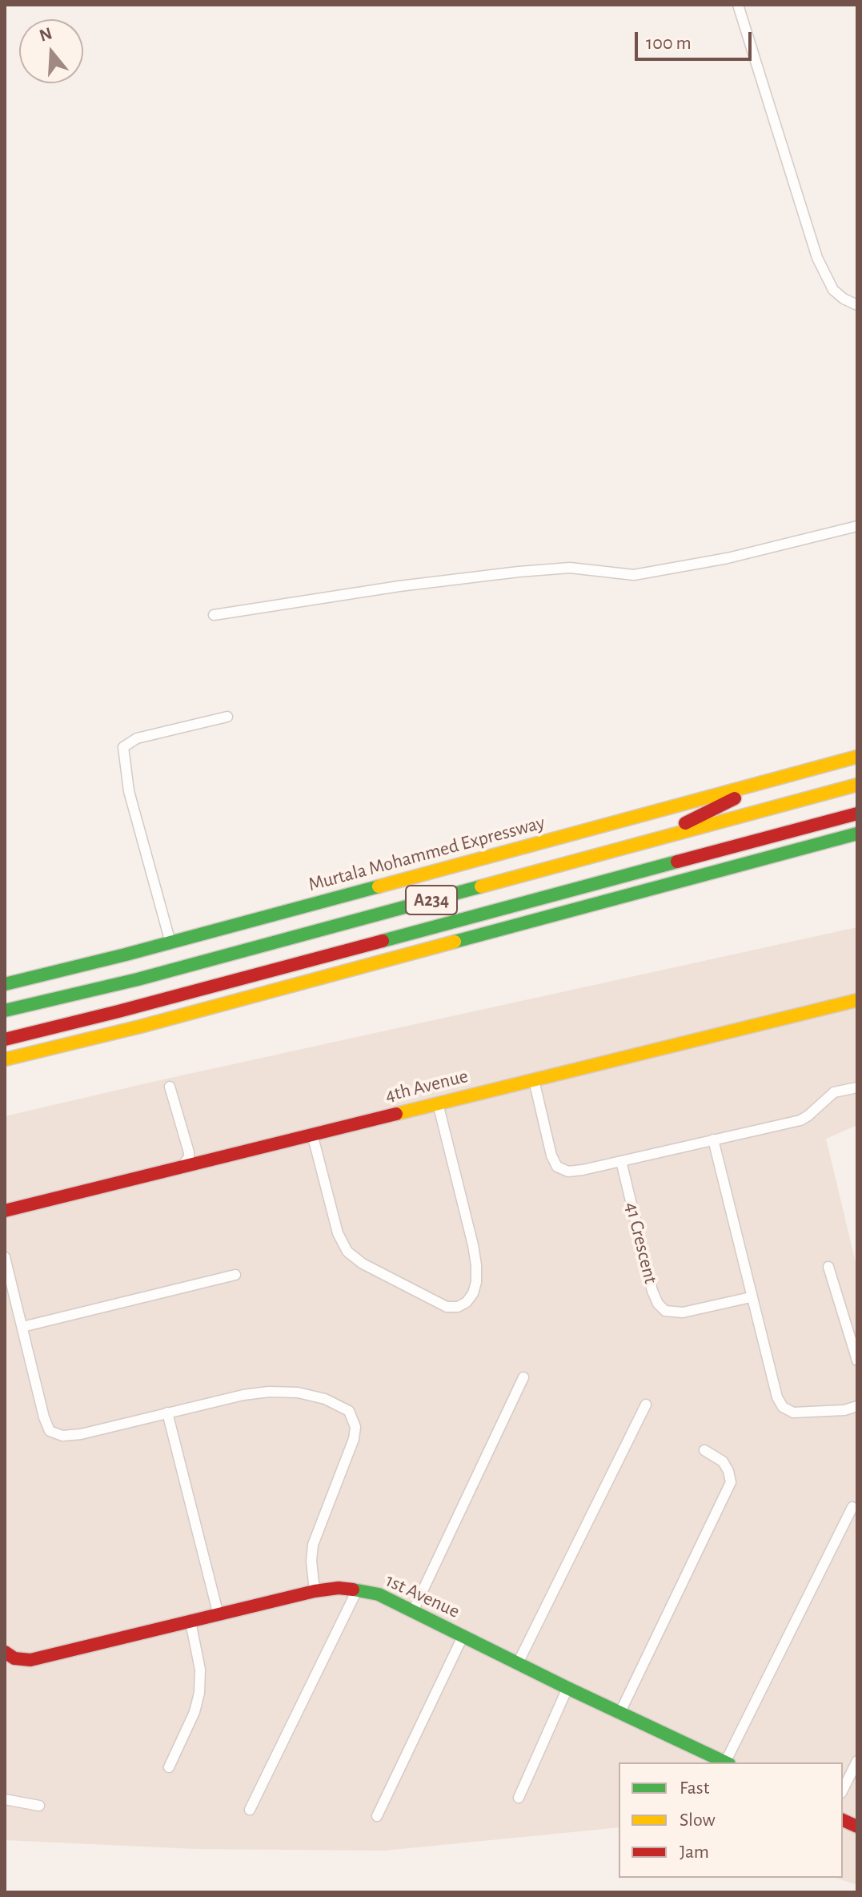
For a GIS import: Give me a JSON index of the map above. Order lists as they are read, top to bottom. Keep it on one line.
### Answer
{"streets":{"main road":["Murtala Mohammed Expressway","A234","4th Avenue","1st Avenue"],"street":["41 Crescent"]},"legend":["Fast","Slow","Jam"],"scale_bar":"100 m","north":"top"}
